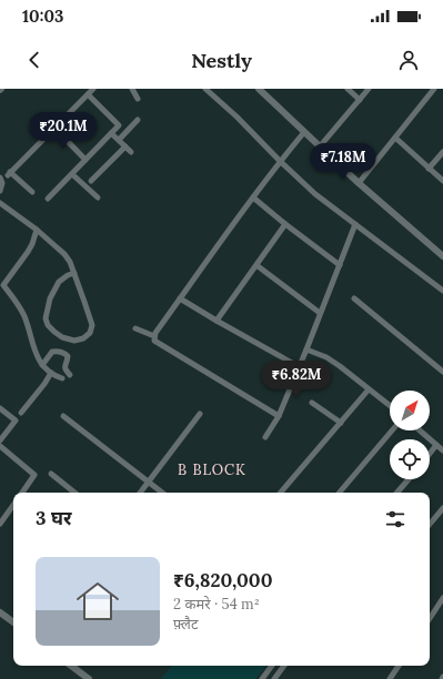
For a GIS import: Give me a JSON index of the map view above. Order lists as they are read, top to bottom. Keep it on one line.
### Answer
{"districts":["B BLOCK"],"north":"top right","page":{"status":"10:03","header":"Nestly","price":["₹20.1M","₹7.18M","₹6.82M"],"heading":"3 घर","list":[{"name":"₹6,820,000","note":"2 कमरे · 54 m² · फ़्लैट"}]}}
